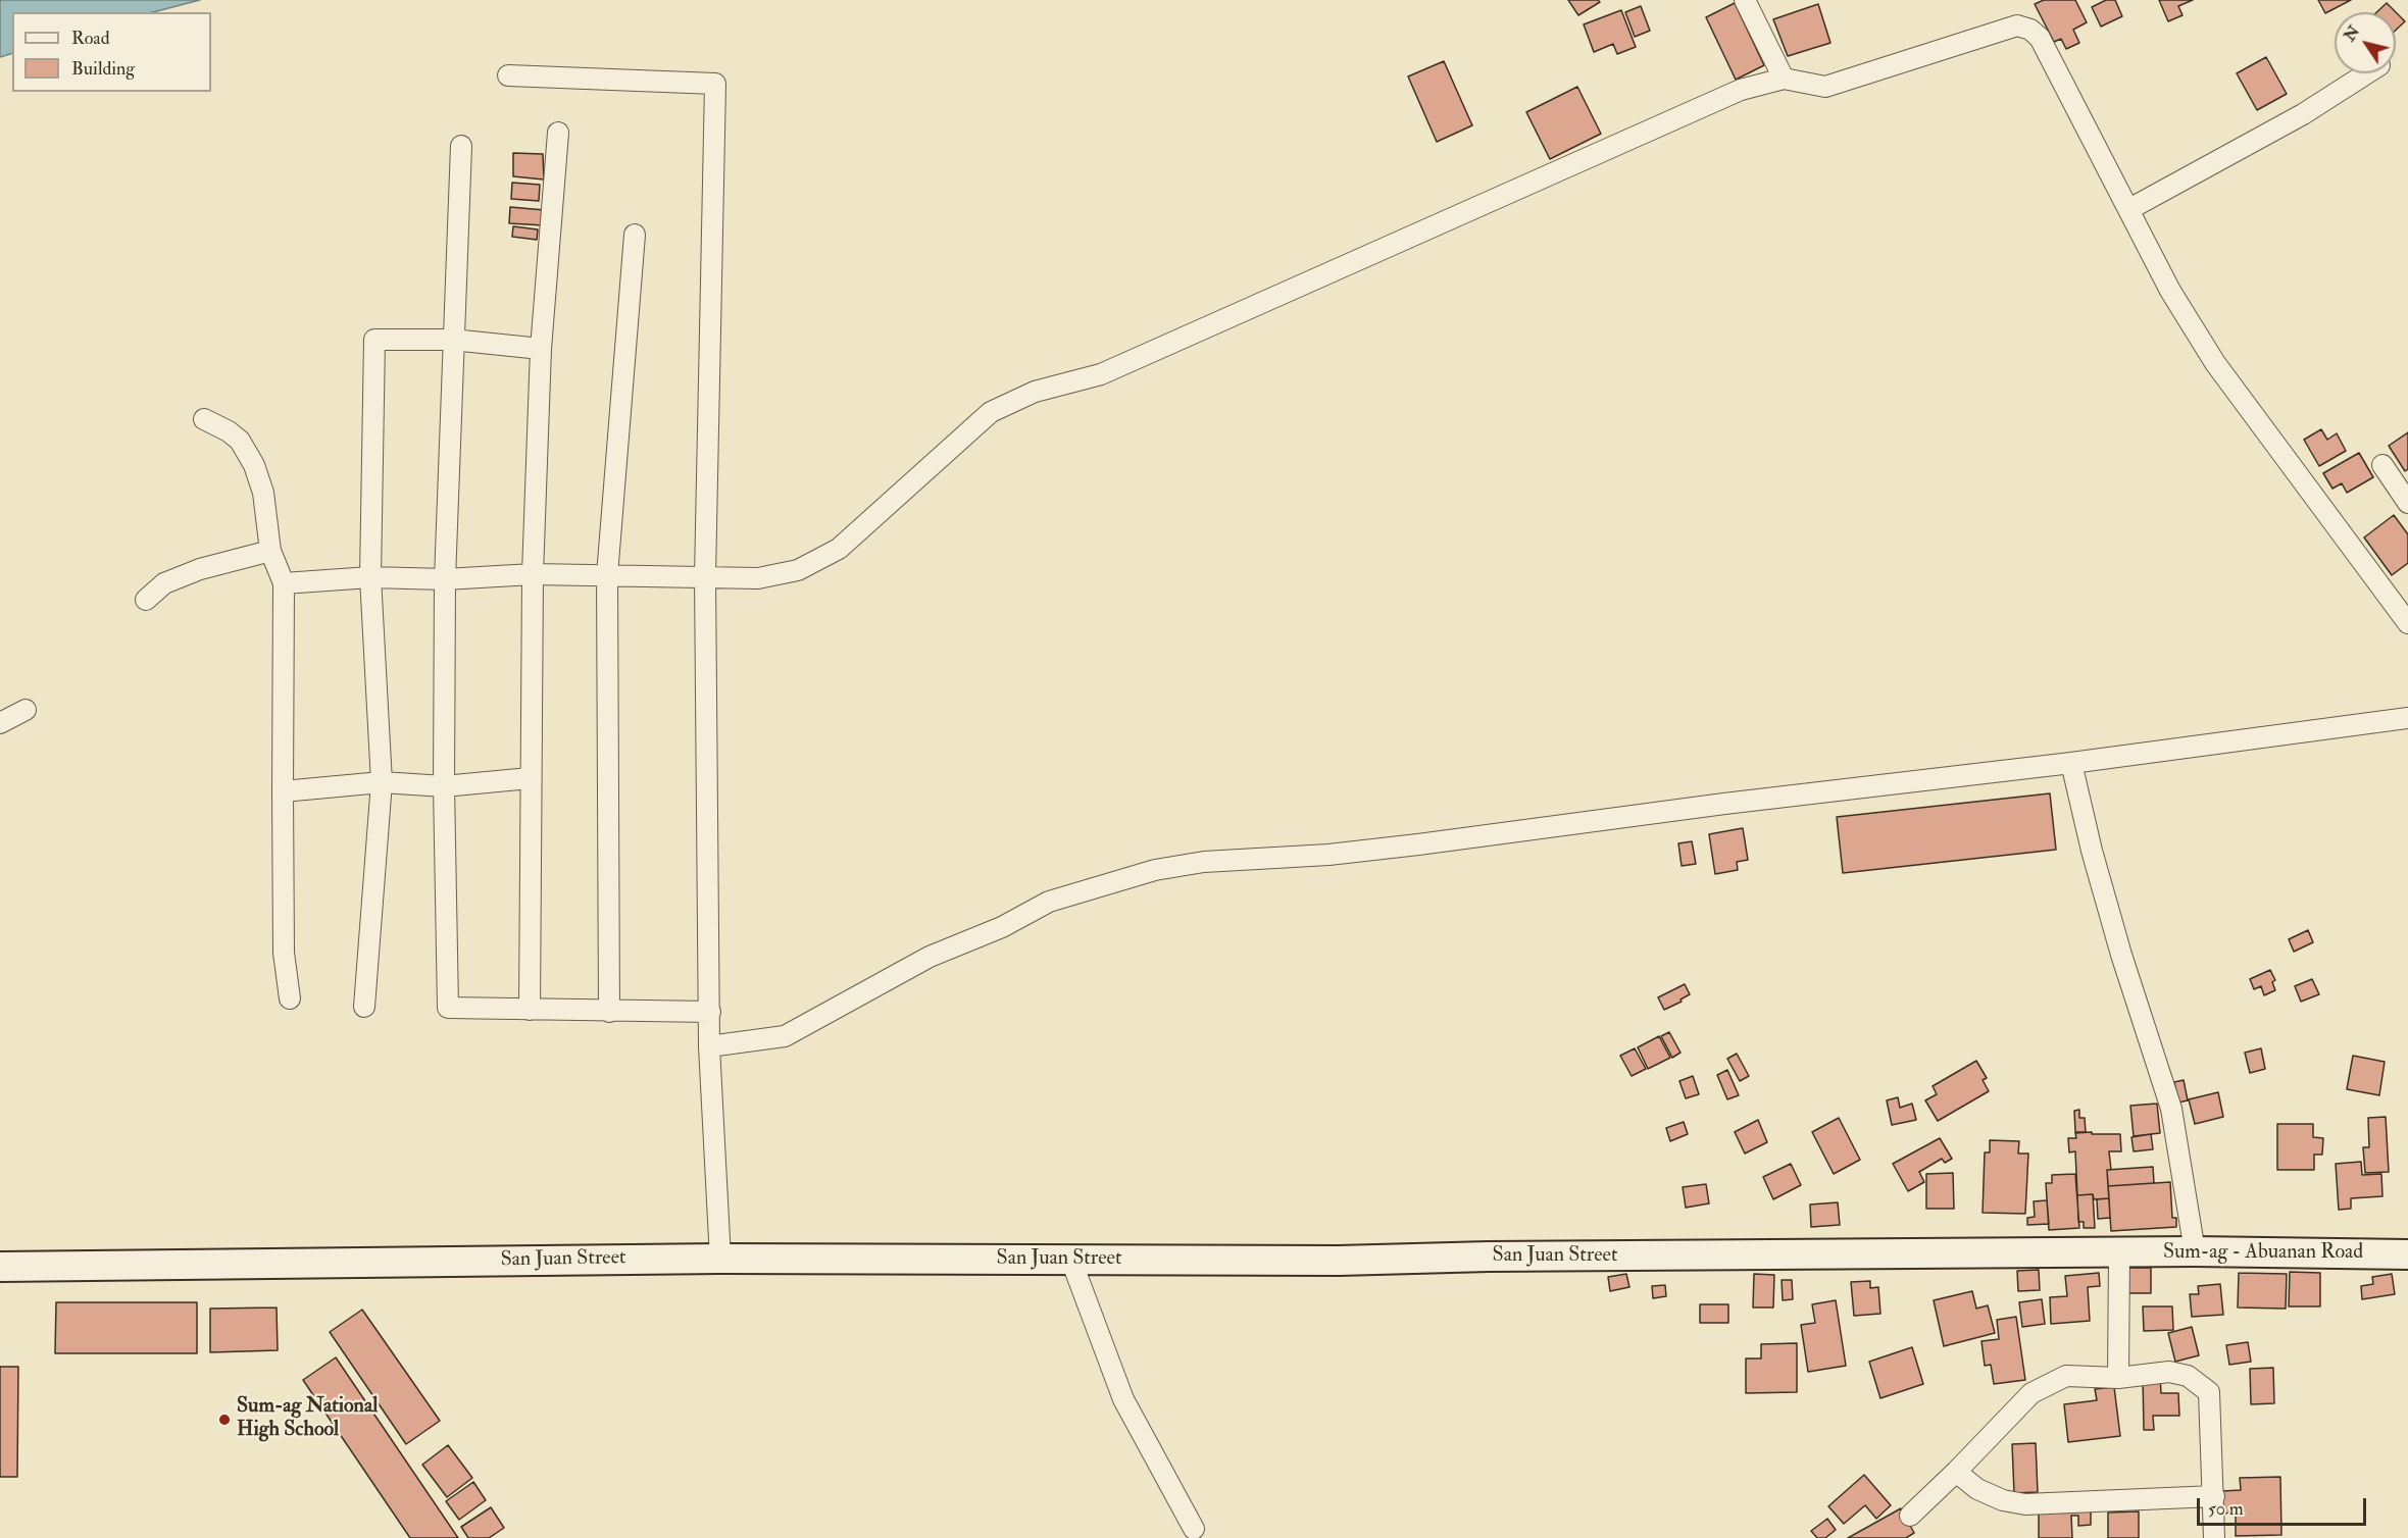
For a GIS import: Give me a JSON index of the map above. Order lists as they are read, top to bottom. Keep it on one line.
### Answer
{"streets":{"main road":["Sum-ag - Abuanan Road","San Juan Street"]},"crossings":[["Sum-ag - Abuanan Road","San Juan Street"]],"places":["Sum-ag National High School"],"legend":["Road","Building"],"scale_bar":"50 m","north":"top left"}
